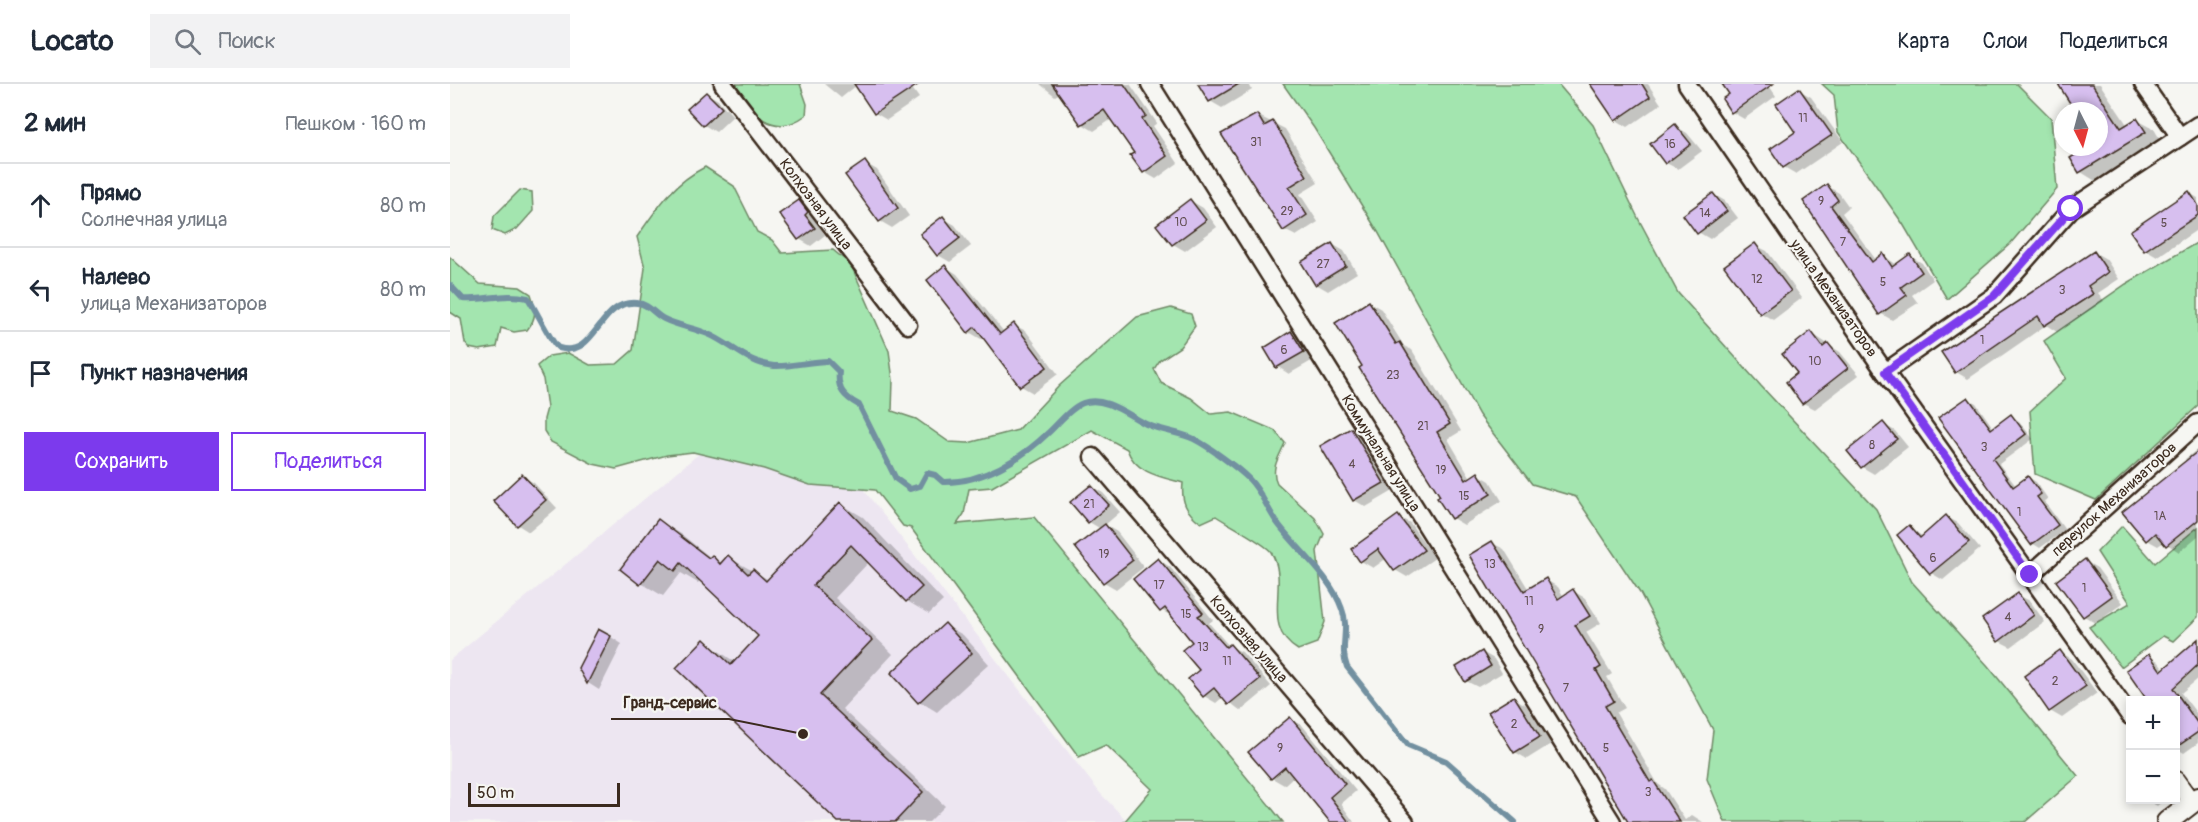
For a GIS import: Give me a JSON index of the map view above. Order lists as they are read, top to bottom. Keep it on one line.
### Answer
{"streets":{"street":["Колхозная улица","улица Механизаторов","Коммунальная улица","переулок Механизаторов"]},"crossings":[["улица Механизаторов","переулок Механизаторов"]],"places":["Гранд-сервис"],"house_numbers":["11","31","16","9","29","14","10","5","7","27","12","5","3","1","6","10","23","21","8","3","4","19","15","21","1","1А","19","6","13","17","1","11","15","4","9","13","11","2","7","2","9","5","3"],"scale_bar":"50 m","north":"bottom","page":{"header":"Locato","search":"Поиск","nav":["Карта","Слои","Поделиться"],"heading":["2 мин","Пешком · 160 m"],"list":[["Прямо","Солнечная улица","80 m"],["Налево","улица Механизаторов","80 m"],"Пункт назначения"],"buttons":["Сохранить","Поделиться"],"map_buttons":["+","−"],"scale":"50 m"}}
